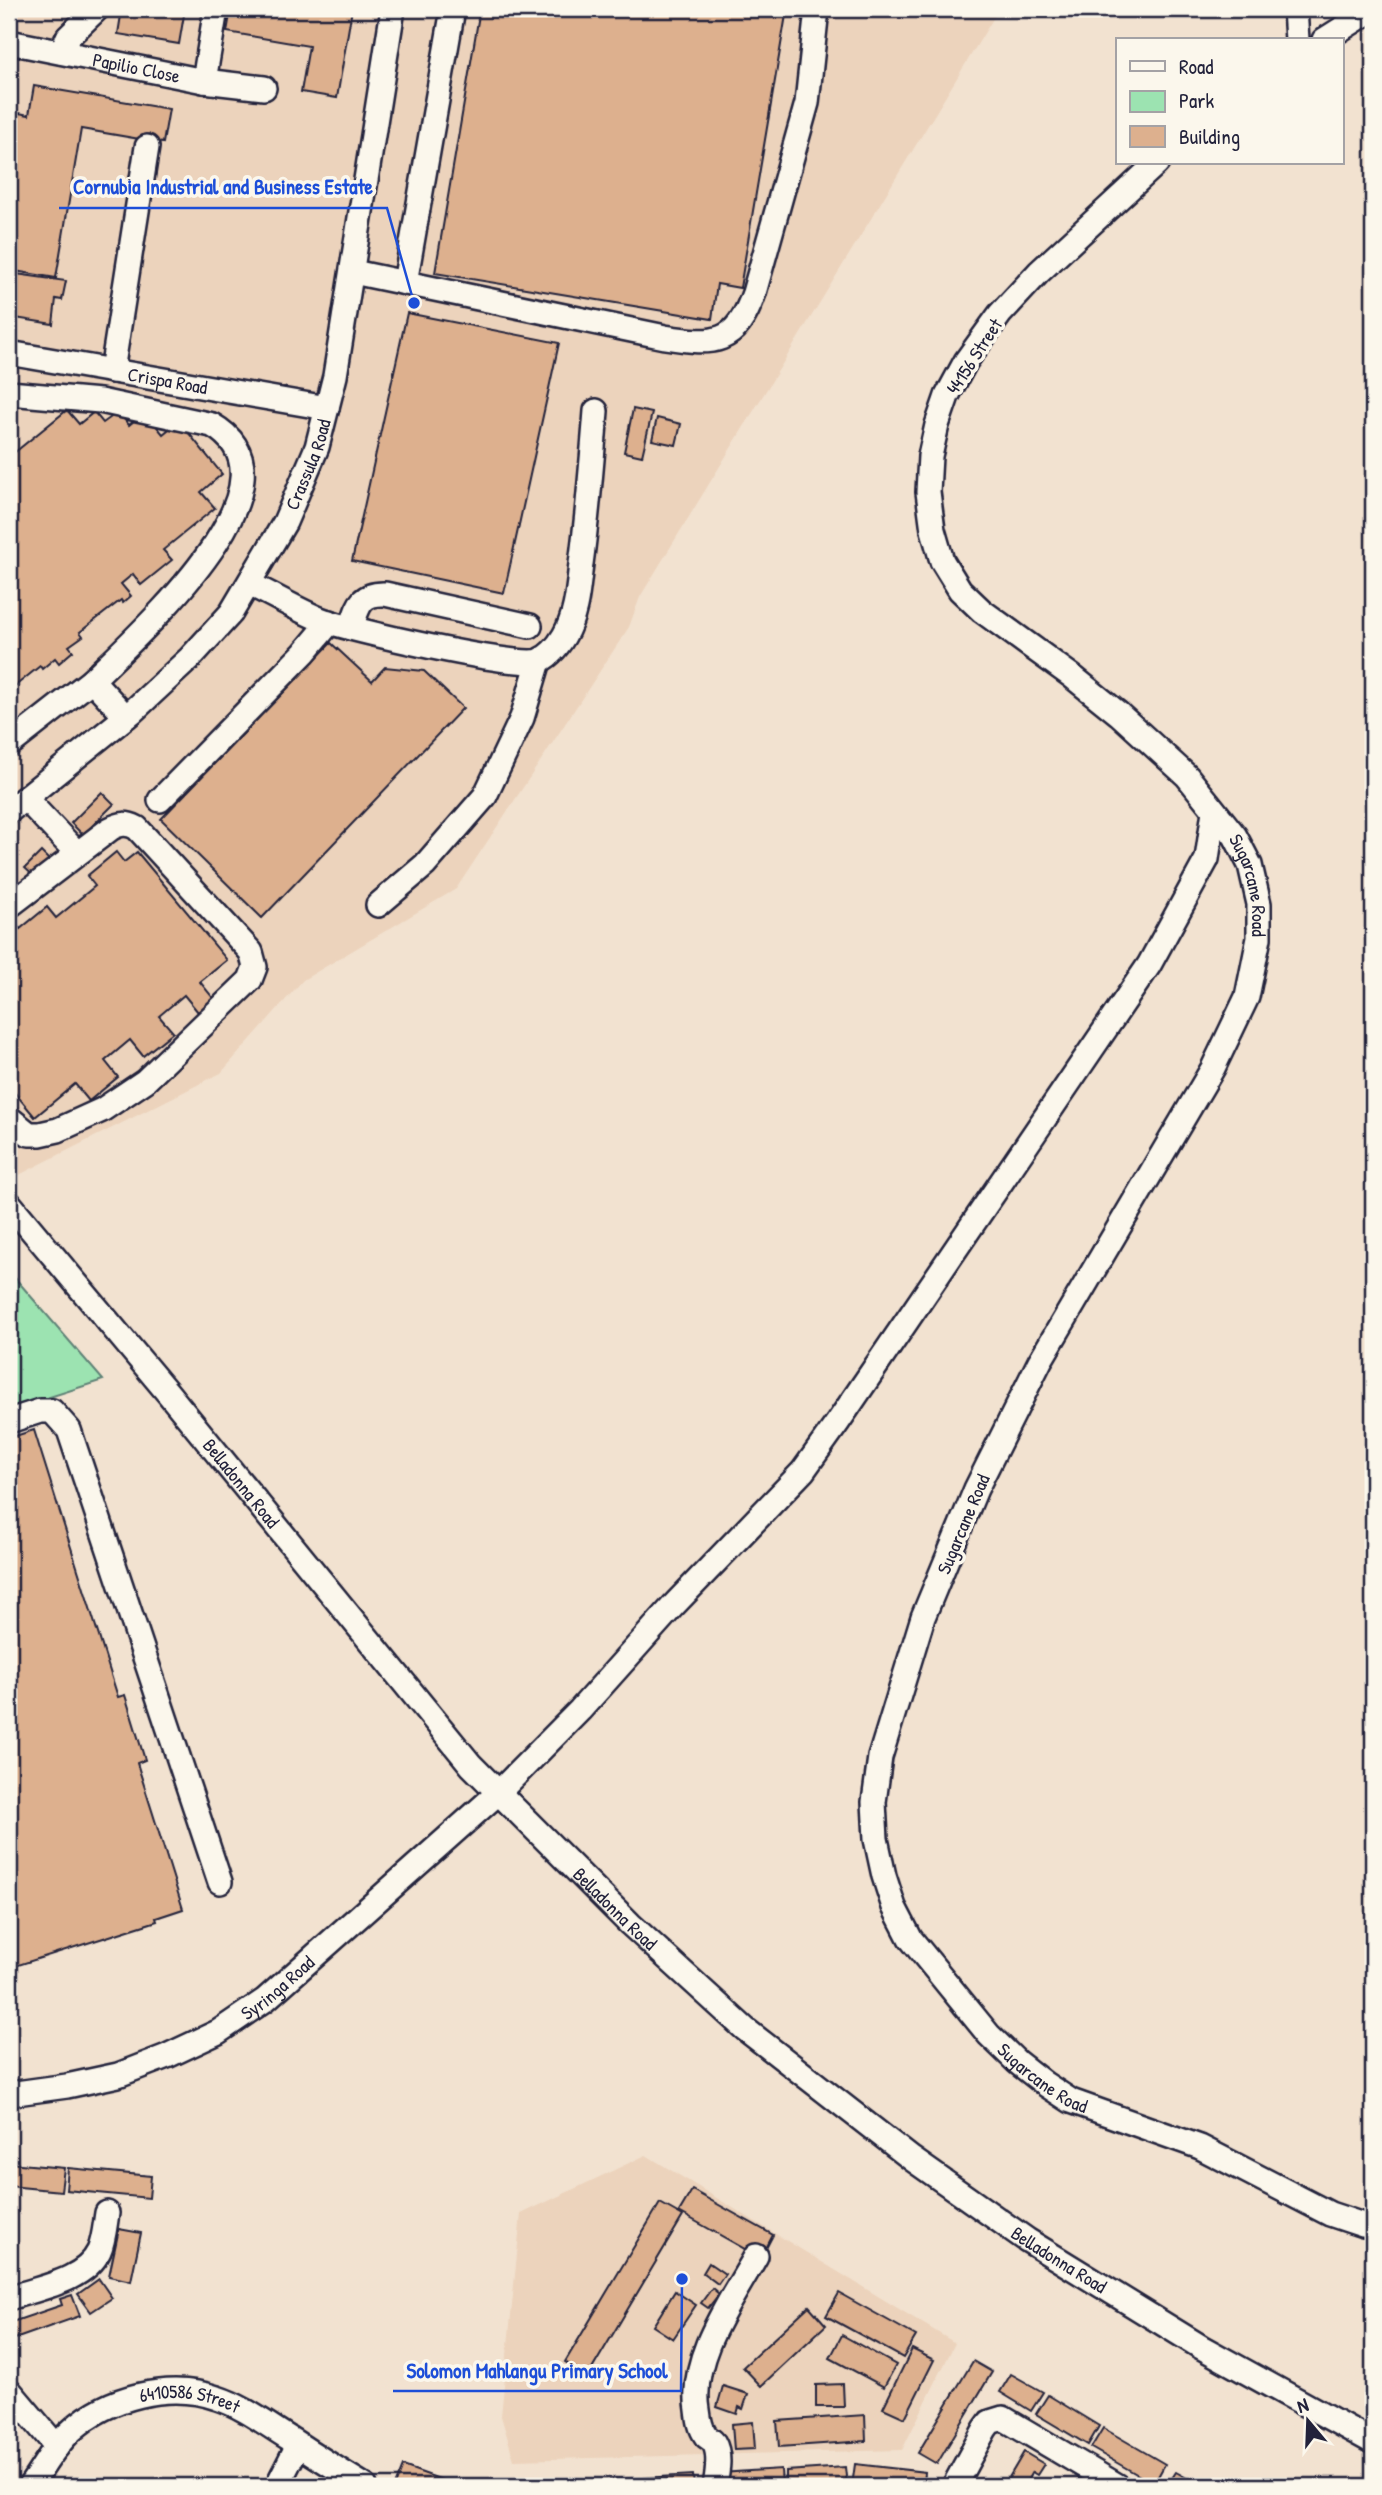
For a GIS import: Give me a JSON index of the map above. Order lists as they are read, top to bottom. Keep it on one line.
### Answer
{"streets":{"street":["Papilio Close","44156 Street","Crispa Road","Crassula Road","Sugarcane Road","Belladonna Road","Syringa Road","6410586 Street"]},"crossings":[["44156 Street","Sugarcane Road"],["Crispa Road","Crassula Road"],["Sugarcane Road","Syringa Road"],["Belladonna Road","Syringa Road"]],"places":["Cornubia Industrial and Business Estate","Solomon Mahlangu Primary School"],"legend":["Road","Park","Building"],"north":"top"}
